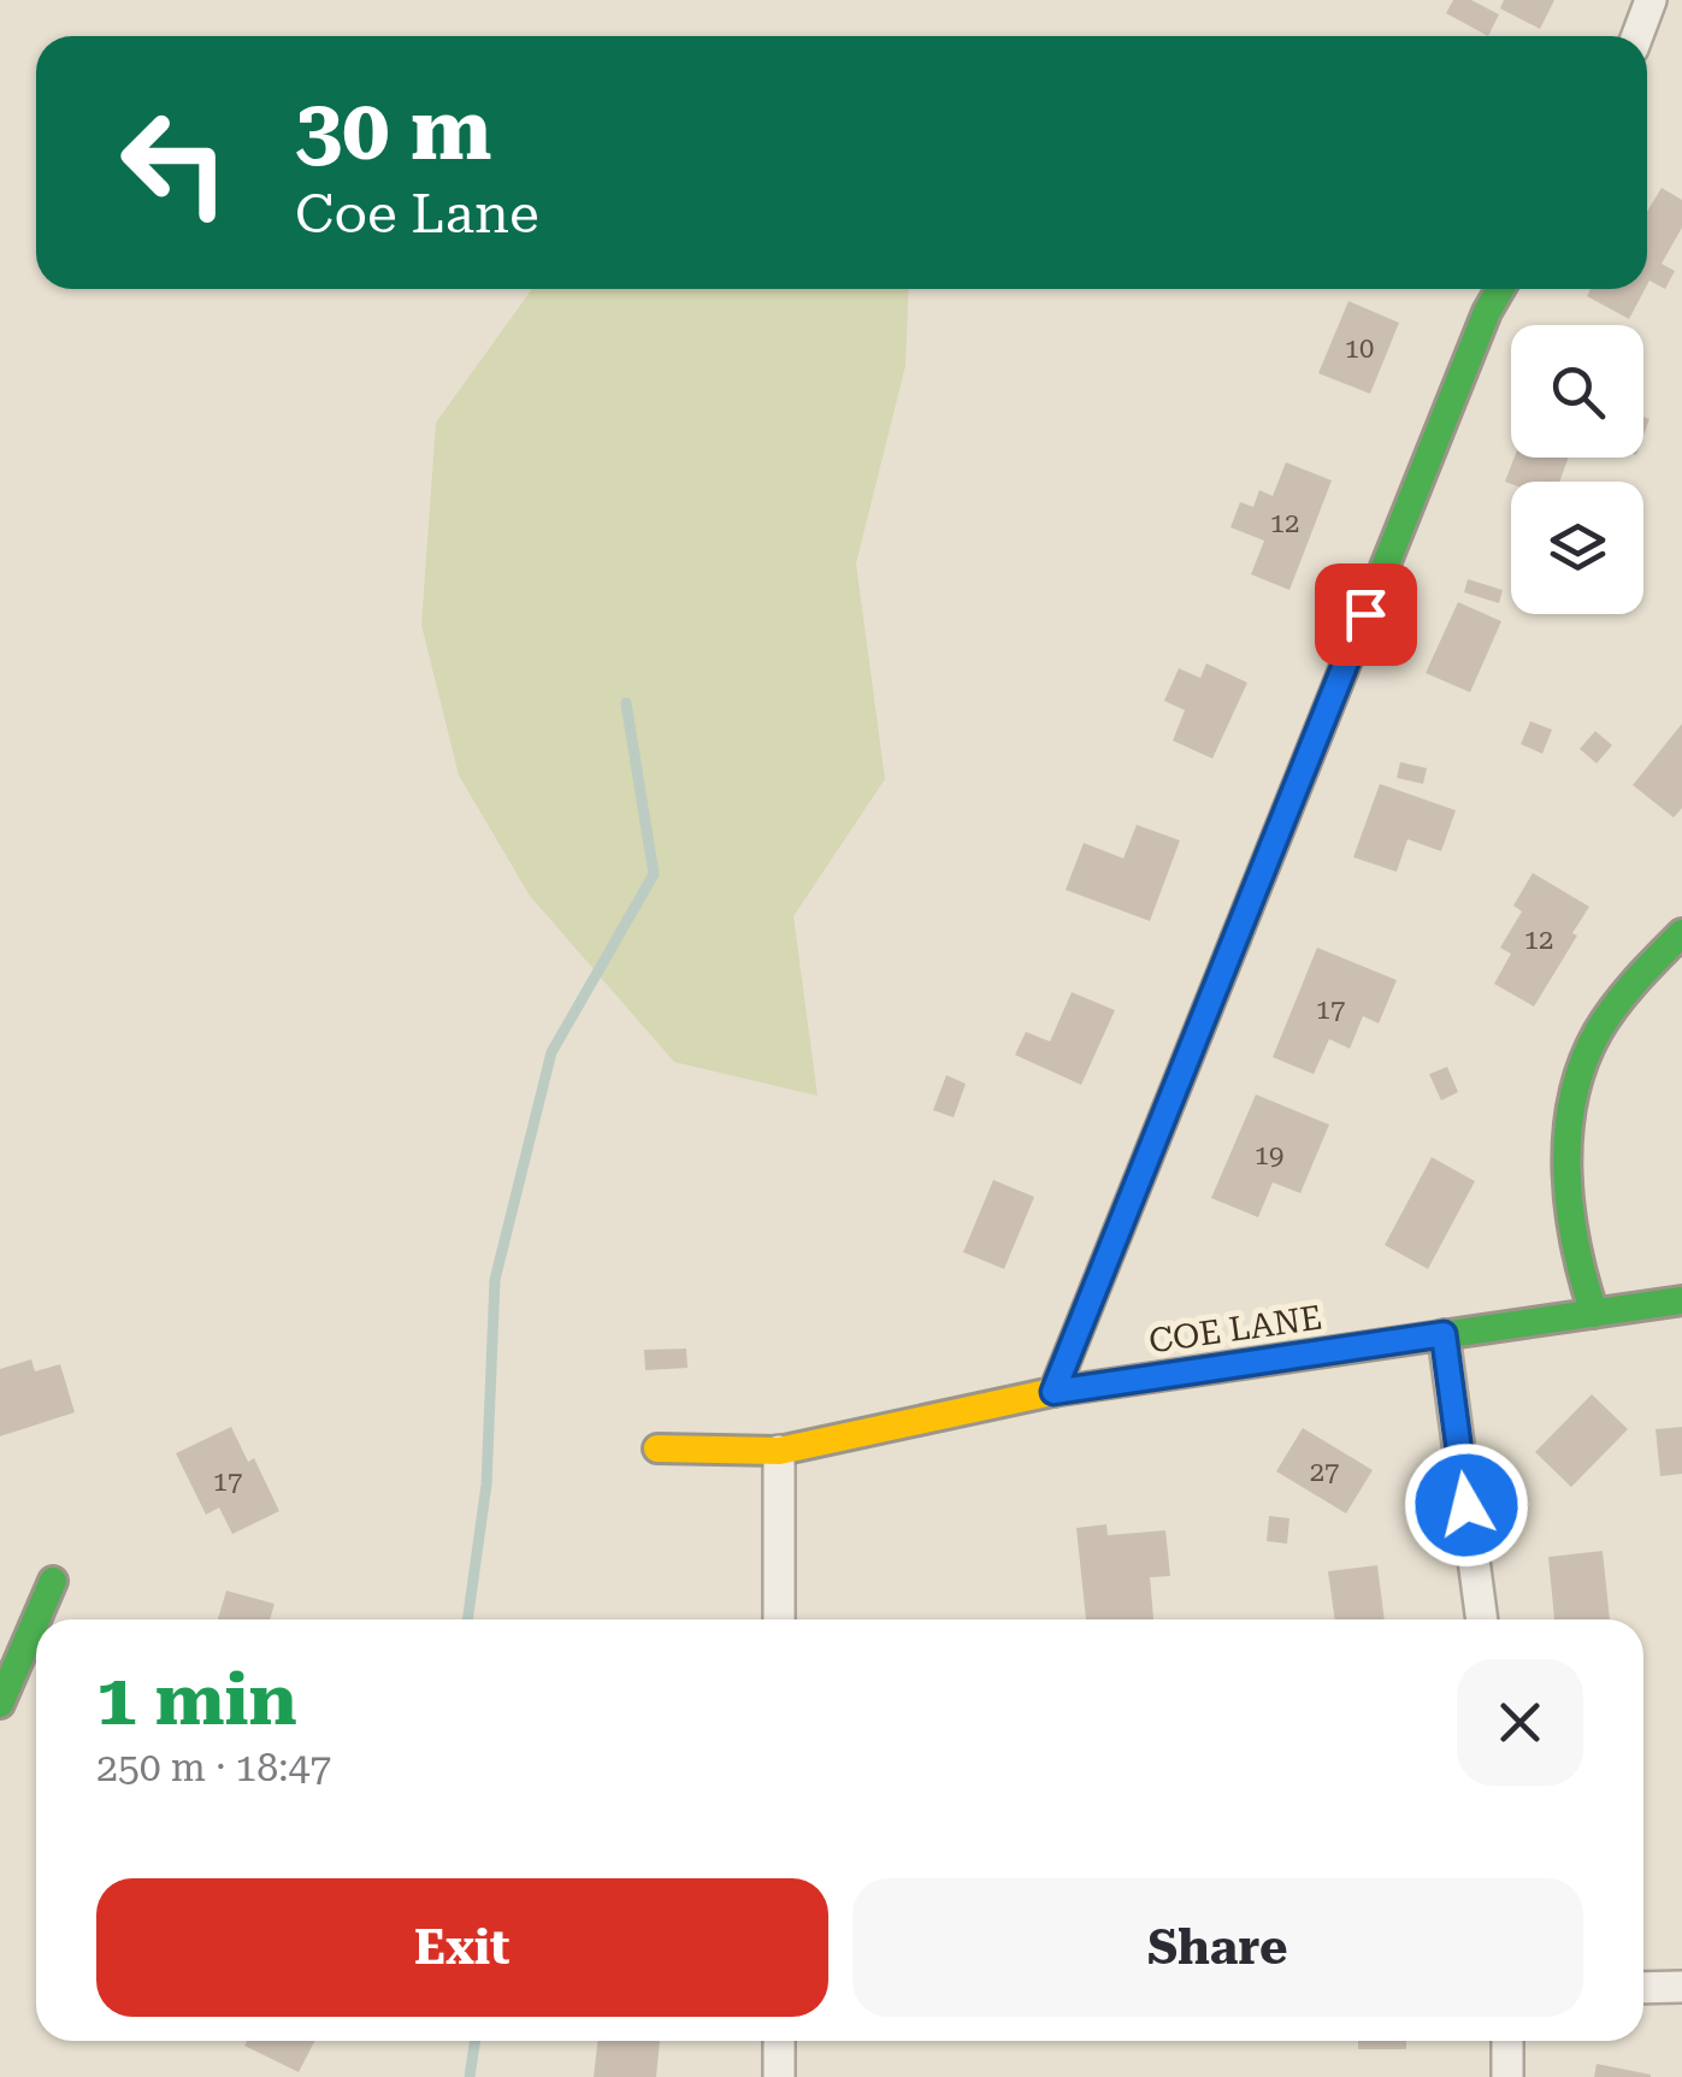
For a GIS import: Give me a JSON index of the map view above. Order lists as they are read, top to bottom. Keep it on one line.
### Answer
{"streets":{"street":["COE LANE"]},"house_numbers":["10","12","12","17","19","27","17"],"page":{"turn":["30 m","Coe Lane"],"heading":["1 min","250 m · 18:47"],"buttons":["Exit","Share"]}}
